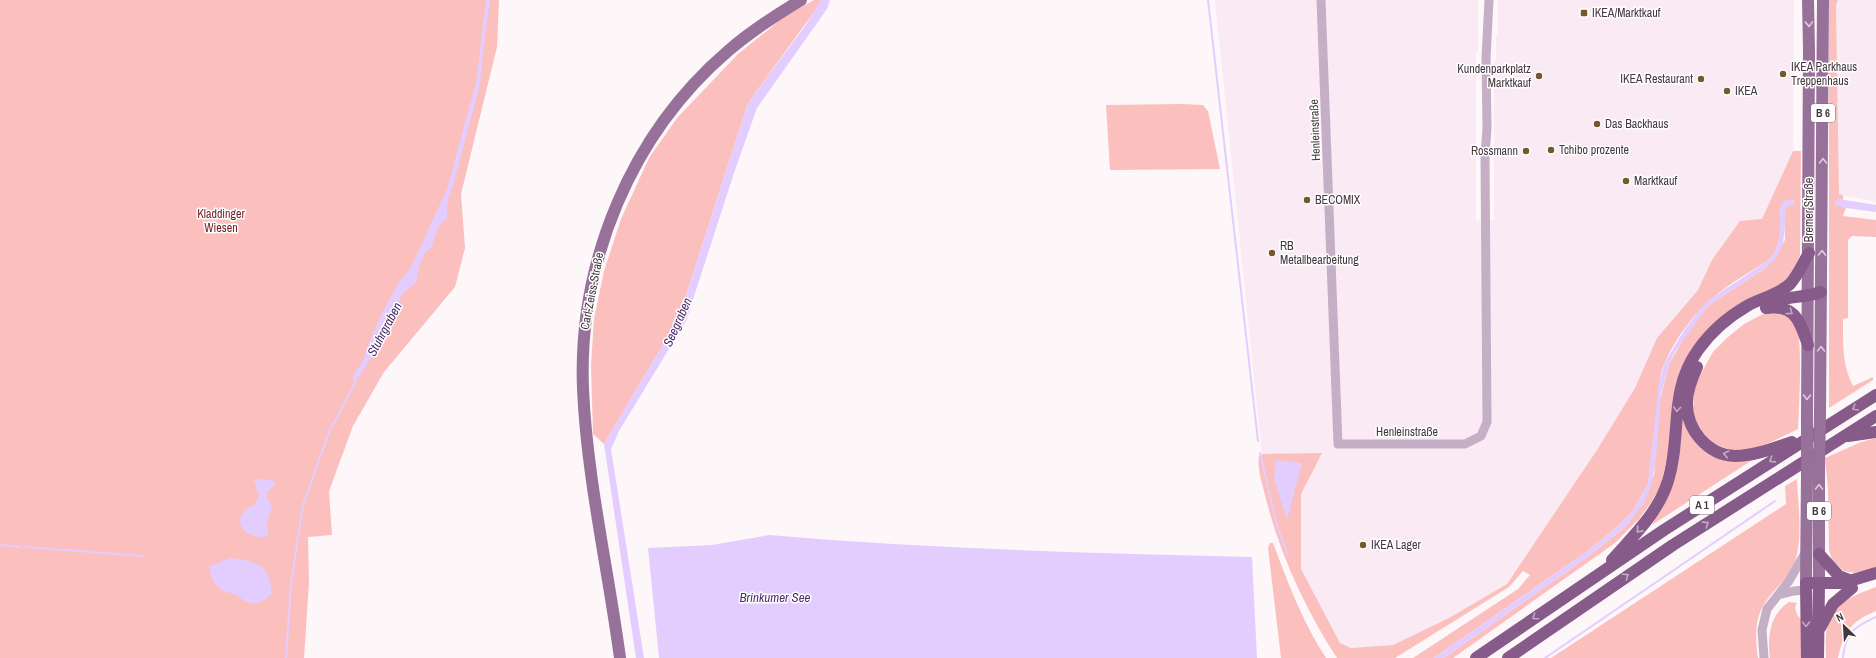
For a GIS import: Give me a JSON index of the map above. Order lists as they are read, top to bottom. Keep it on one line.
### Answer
{"streets":{"highway":["B 6","A 1"],"main road":["Bremer Straße","Carl-Zeiss-Straße"],"street":["Henleinstraße"]},"crossings":[["B 6","Bremer Straße"]],"water":["Seegraben","Stuhrgraben","Brinkumer See"],"parks":["Kladdinger Wiesen"],"places":{"transit":["IKEA/Marktkauf"],"other":["IKEA Parkhaus Treppenhaus","Kundenparkplatz Marktkauf","IKEA Restaurant","IKEA","Das Backhaus","Tchibo prozente","Rossmann","Marktkauf","BECOMIX","RB Metallbearbeitung","IKEA Lager"]},"north":"top left"}
